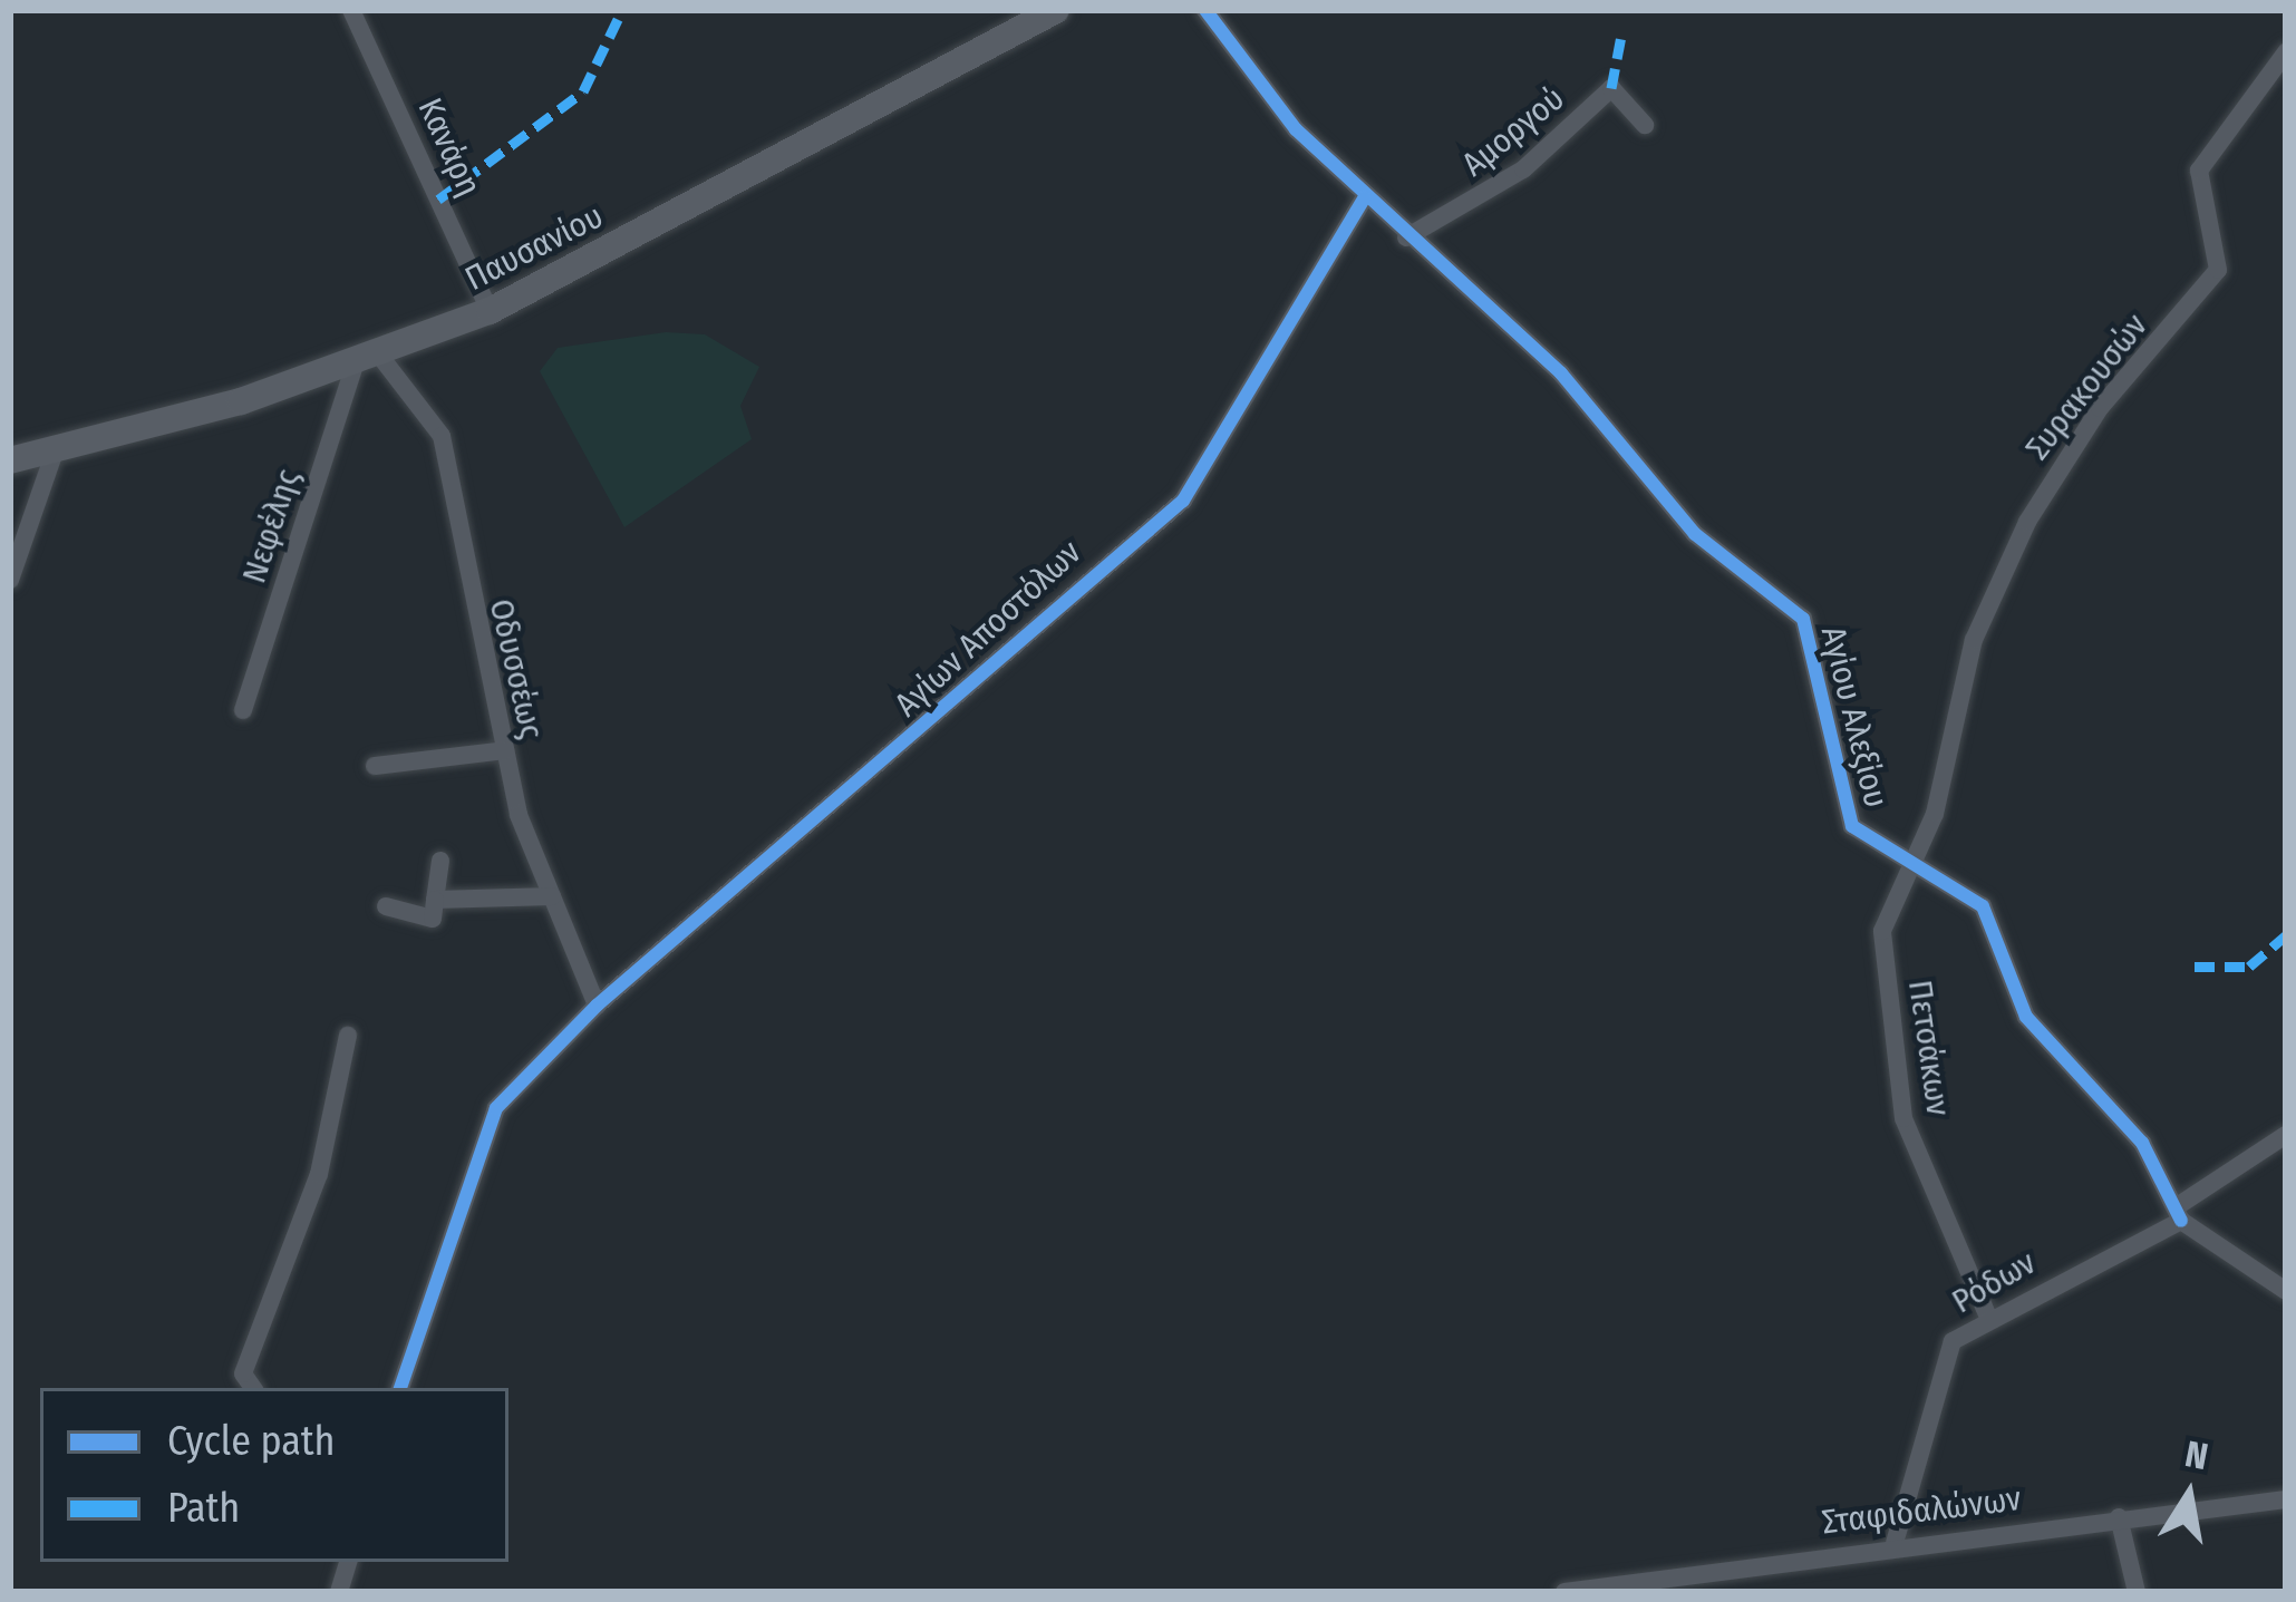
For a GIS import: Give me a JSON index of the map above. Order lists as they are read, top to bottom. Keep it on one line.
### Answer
{"streets":{"street":["Αμοργού","Κανάρη","Παυσανίου","Συρακουσών","Νεφέλης","Αγίων Αποστόλων","Οδυσσέως","Αγίου Αλεξίου","Πετσάκων","Ρόδων","Σταφιδαλώνων"]},"crossings":[["Αμοργού","Αγίου Αλεξίου"],["Κανάρη","Παυσανίου"],["Παυσανίου","Νεφέλης"],["Παυσανίου","Οδυσσέως"],["Συρακουσών","Αγίου Αλεξίου"],["Συρακουσών","Πετσάκων"],["Νεφέλης","Οδυσσέως"],["Αγίων Αποστόλων","Οδυσσέως"],["Αγίων Αποστόλων","Αγίου Αλεξίου"],["Αγίου Αλεξίου","Πετσάκων"],["Αγίου Αλεξίου","Ρόδων"],["Πετσάκων","Ρόδων"],["Ρόδων","Σταφιδαλώνων"]],"legend":["Cycle path","Path"],"north":"top"}
